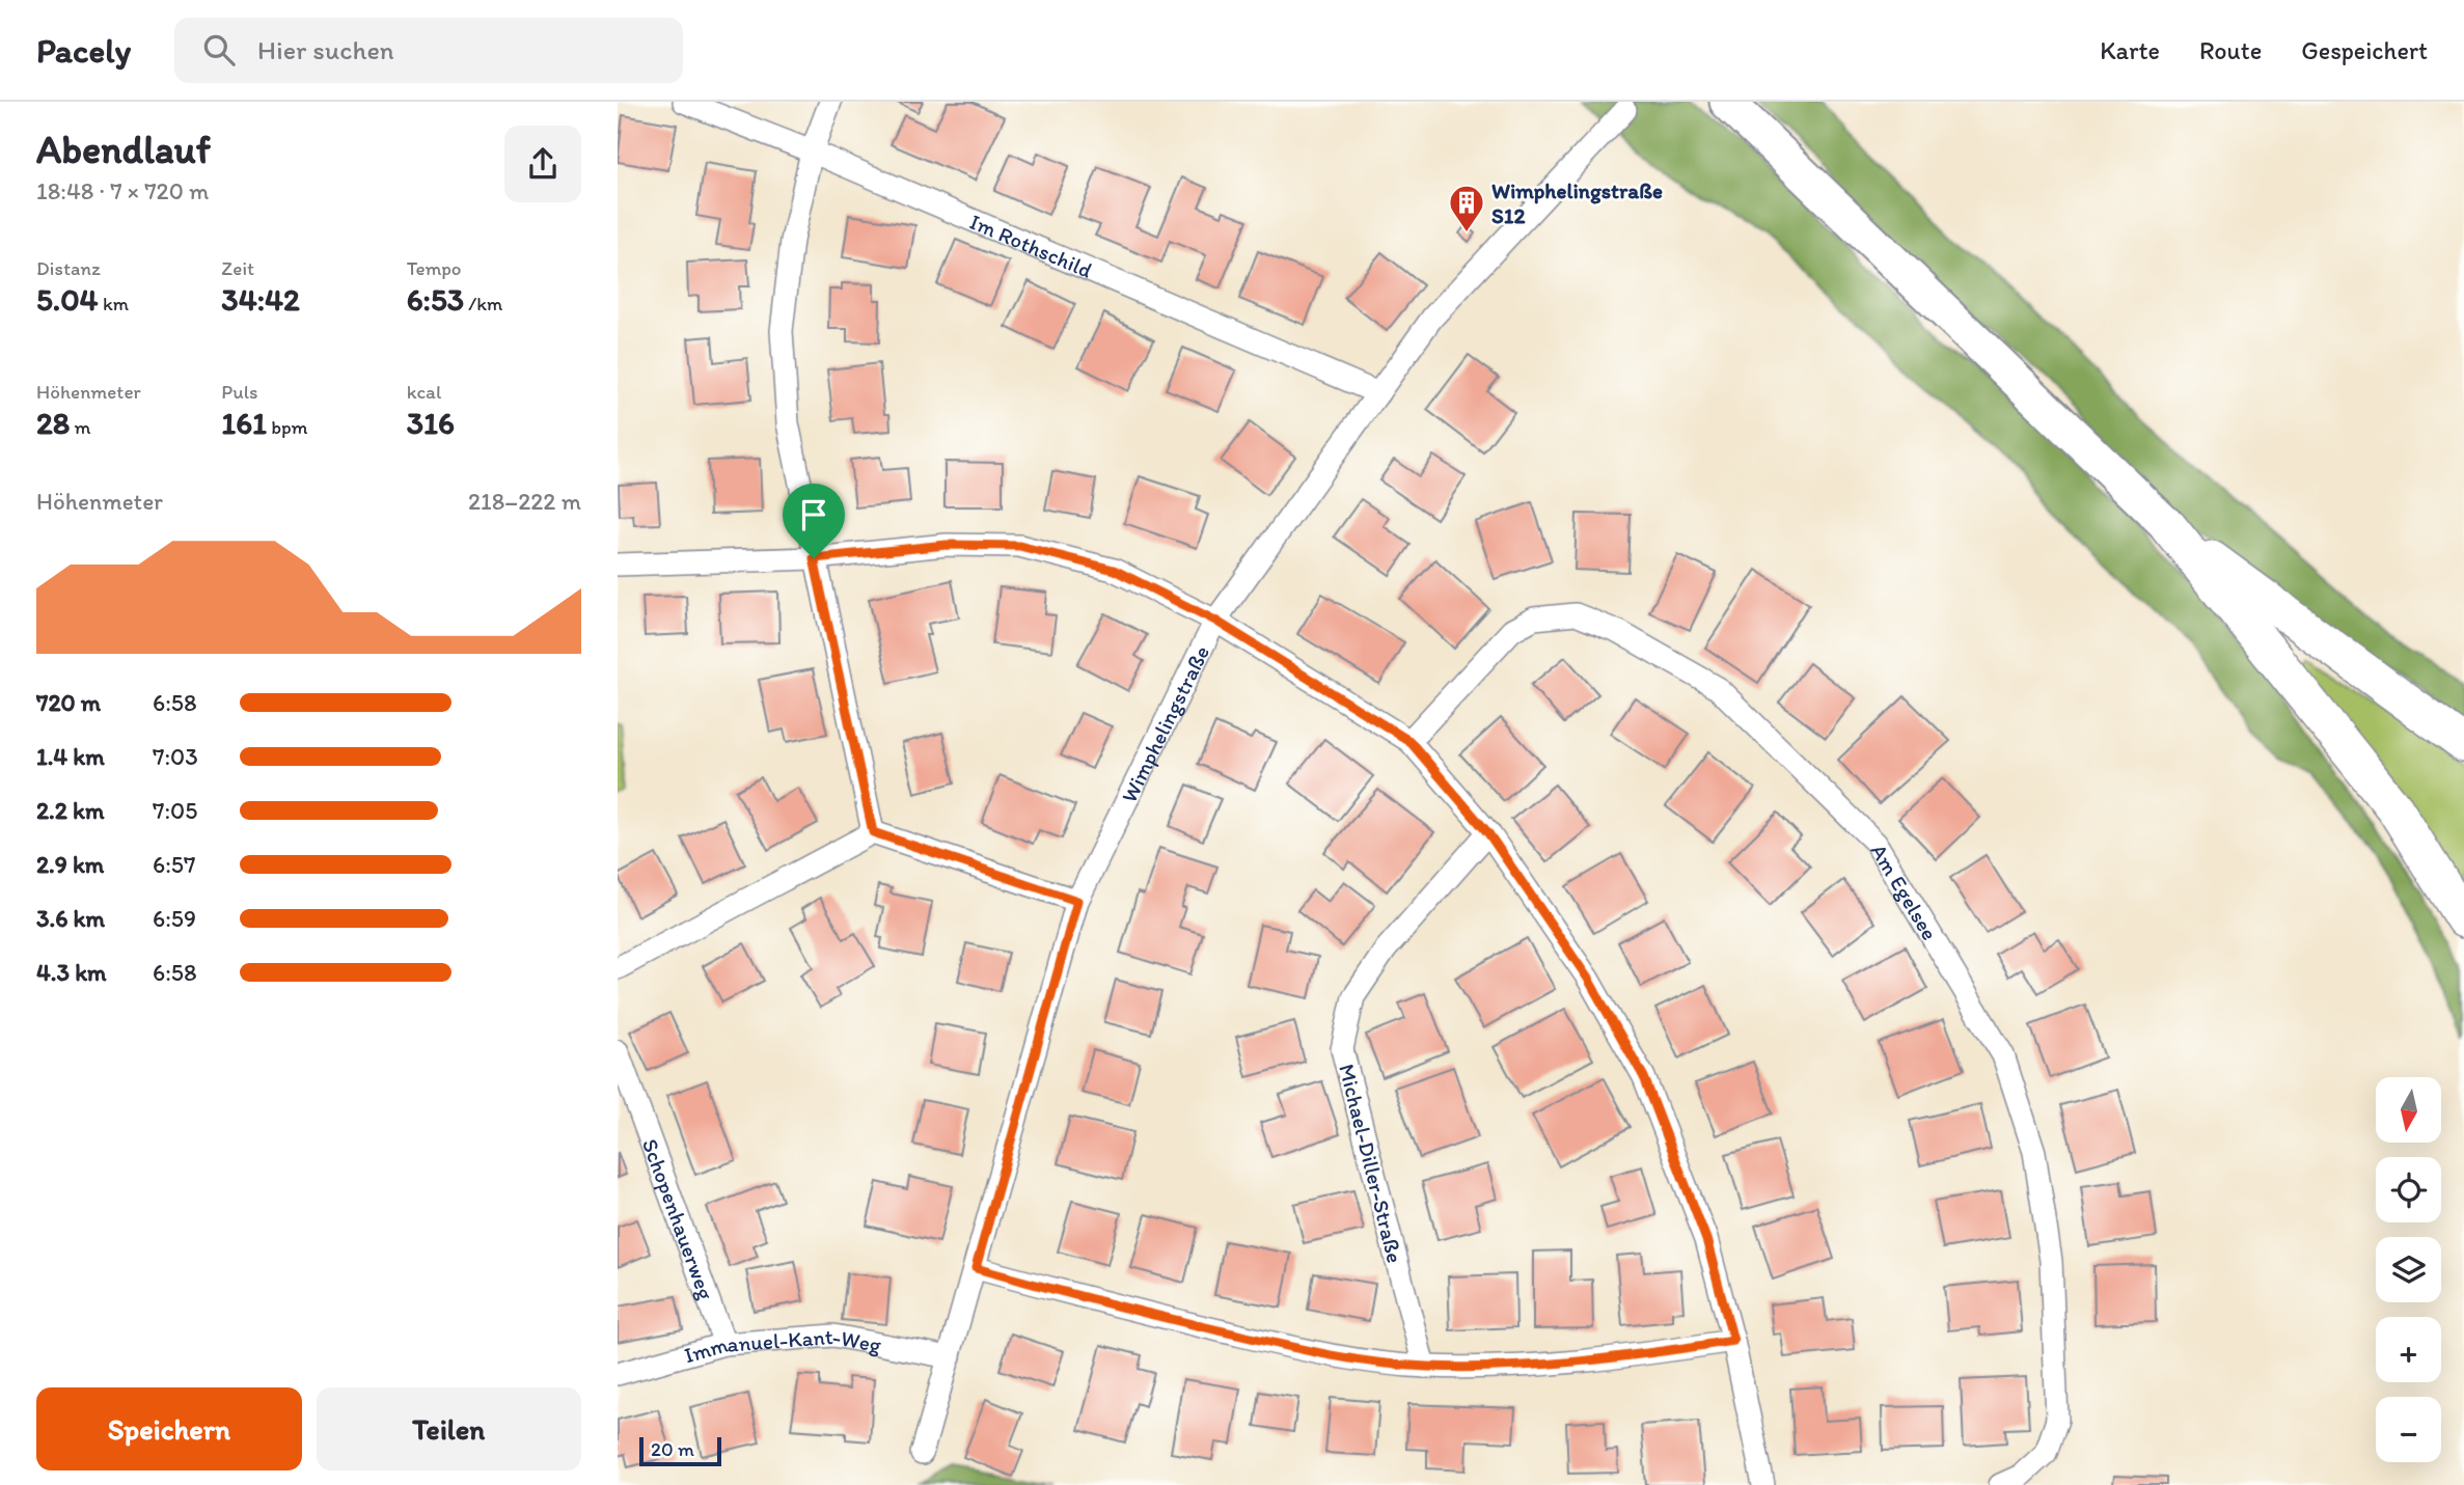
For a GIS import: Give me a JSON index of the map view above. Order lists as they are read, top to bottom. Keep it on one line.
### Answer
{"streets":{"street":["Im Rothschild","Wimphelingstraße","Am Egelsee","Michael-Diller-Straße","Schopenhauerweg","Immanuel-Kant-Weg"]},"crossings":[["Im Rothschild","Wimphelingstraße"],["Wimphelingstraße","Immanuel-Kant-Weg"],["Schopenhauerweg","Immanuel-Kant-Weg"]],"places":{"building":["Wimphelingstraße S12"]},"scale_bar":"20 m","north":"bottom","page":{"header":"Pacely","search":"Hier suchen","nav":["Karte","Route","Gespeichert"],"heading":["Abendlauf","18:48 · 7 × 720 m"],"stats":[["Distanz","5.04 km"],["Zeit","34:42"],["Tempo","6:53 /km"],["Höhenmeter","28 m"],["Puls","161 bpm"],["kcal","316"]],"chart":["Höhenmeter","218–222 m"],"list":[{"name":"720 m","note":"6:58"},{"name":"1.4 km","note":"7:03"},{"name":"2.2 km","note":"7:05"},{"name":"2.9 km","note":"6:57"},{"name":"3.6 km","note":"6:59"},{"name":"4.3 km","note":"6:58"}],"map_buttons":["+","−"],"buttons":["Speichern","Teilen"],"scale":"20 m"}}
